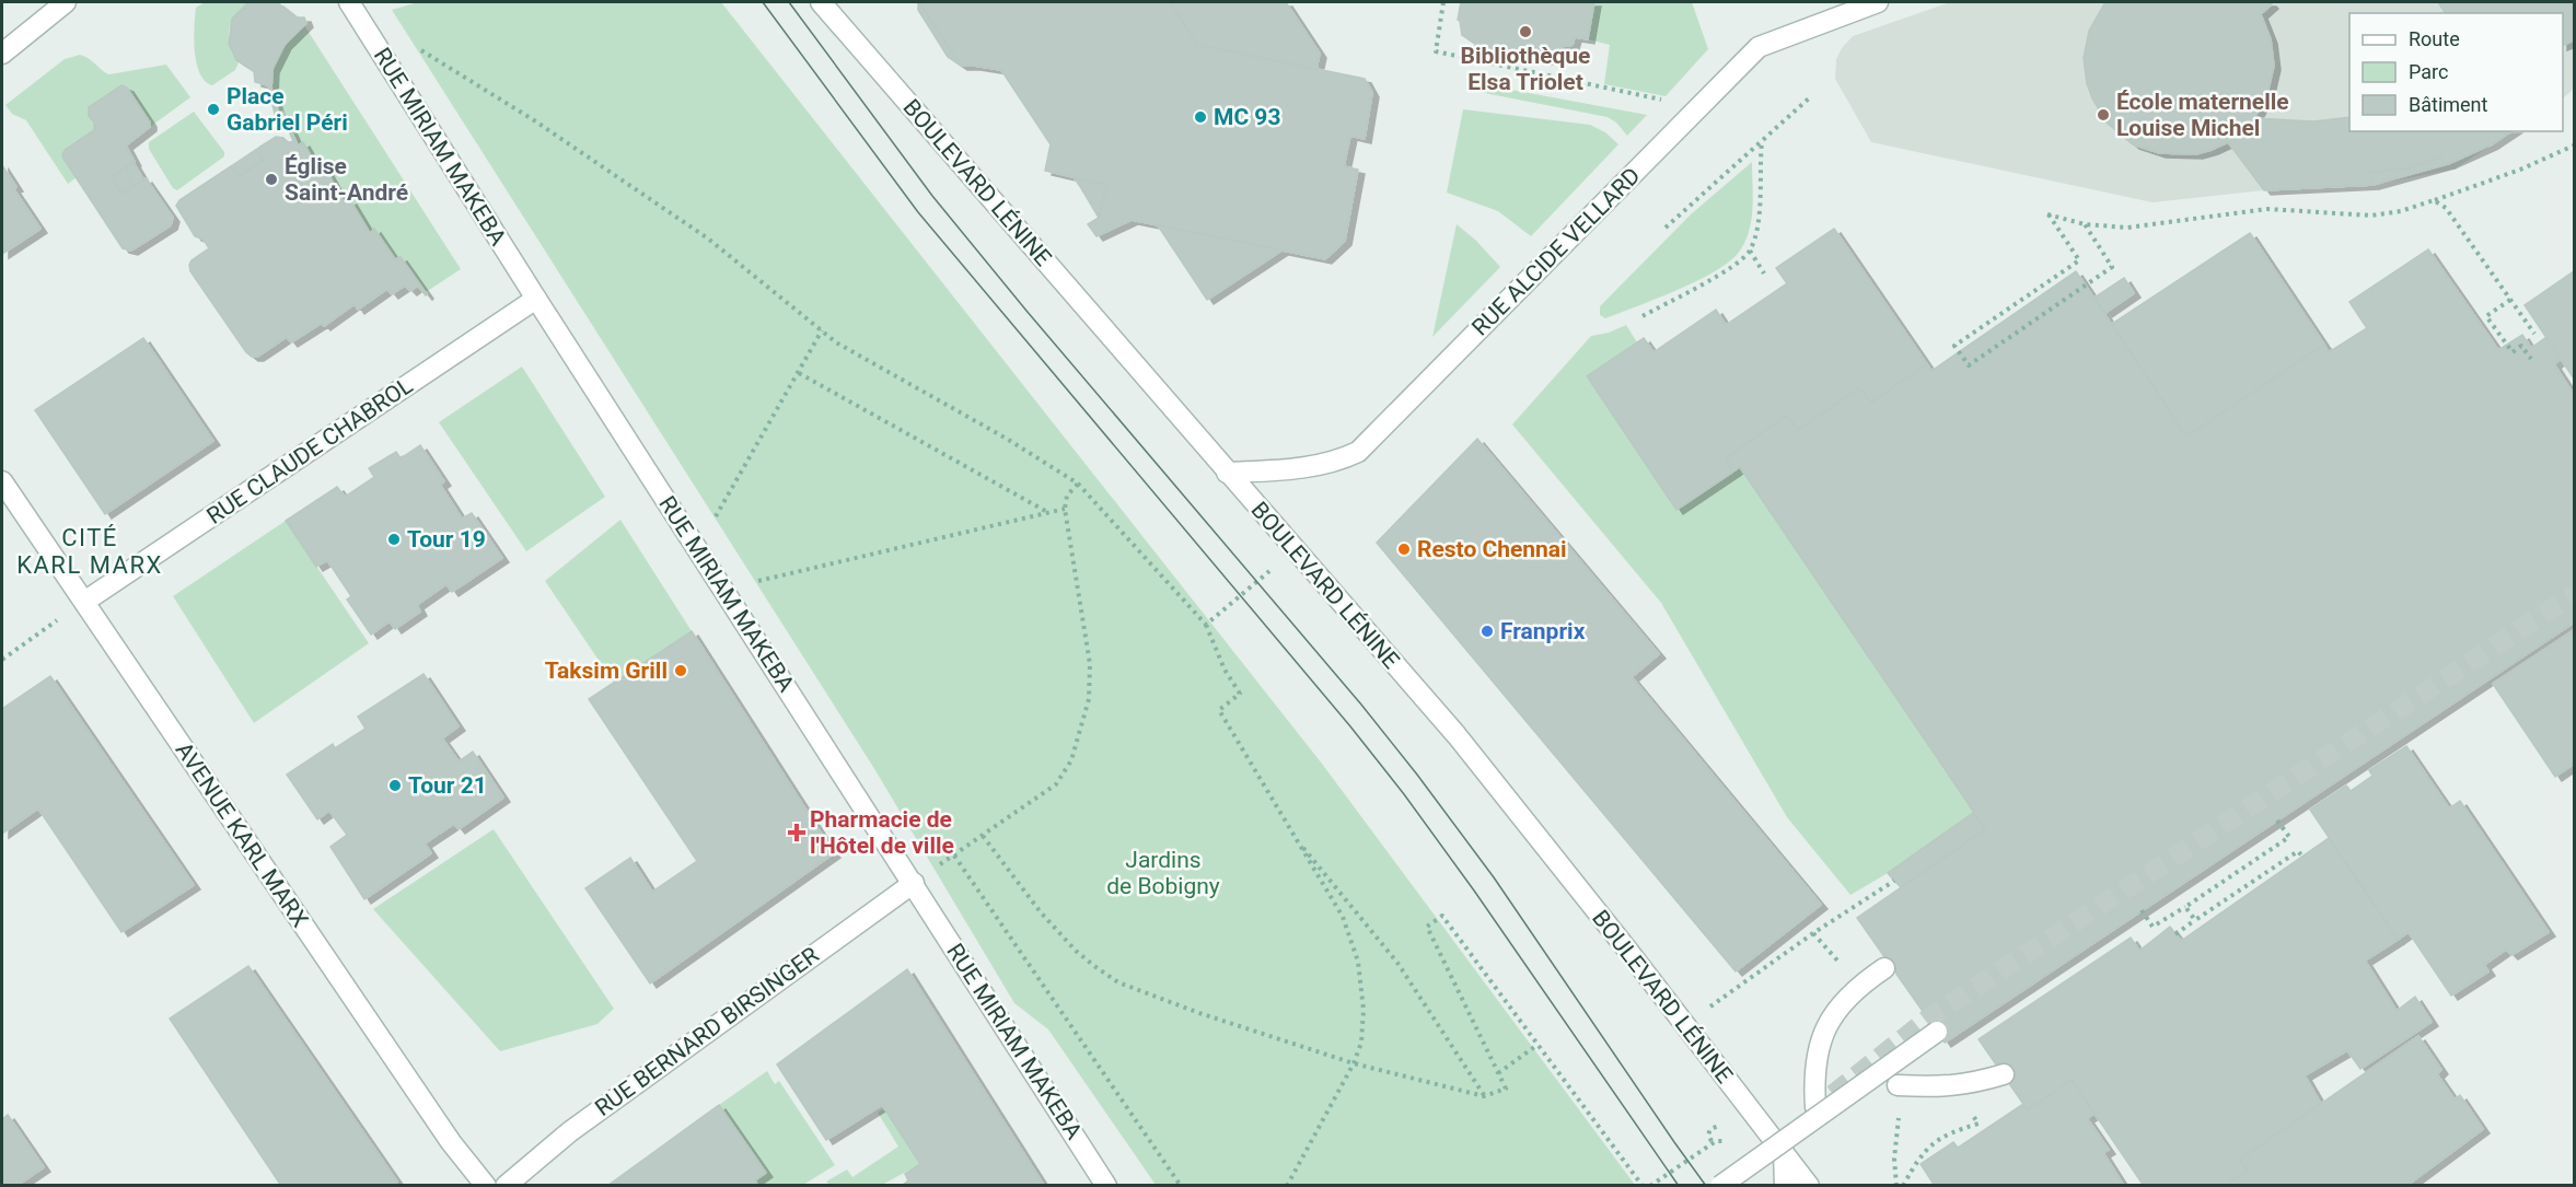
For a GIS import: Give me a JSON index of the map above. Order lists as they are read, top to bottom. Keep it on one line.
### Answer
{"streets":{"street":["RUE MIRIAM MAKEBA","BOULEVARD LÉNINE","RUE ALCIDE VELLARD","RUE CLAUDE CHABROL","AVENUE KARL MARX","RUE BERNARD BIRSINGER"]},"crossings":[["RUE MIRIAM MAKEBA","RUE CLAUDE CHABROL"],["RUE MIRIAM MAKEBA","RUE BERNARD BIRSINGER"],["BOULEVARD LÉNINE","RUE ALCIDE VELLARD"],["RUE CLAUDE CHABROL","AVENUE KARL MARX"]],"districts":["CITÉ KARL MARX"],"parks":["Jardins de Bobigny"],"places":{"other":["Bibliothèque Elsa Triolet","Place Gabriel Péri","École maternelle Louise Michel","MC 93","Église Saint-André","Tour 19","Resto Chennai","Franprix","Taksim Grill","Tour 21"],"health":["Pharmacie de l'Hôtel de ville"]},"legend":["Route","Parc","Bâtiment"]}
